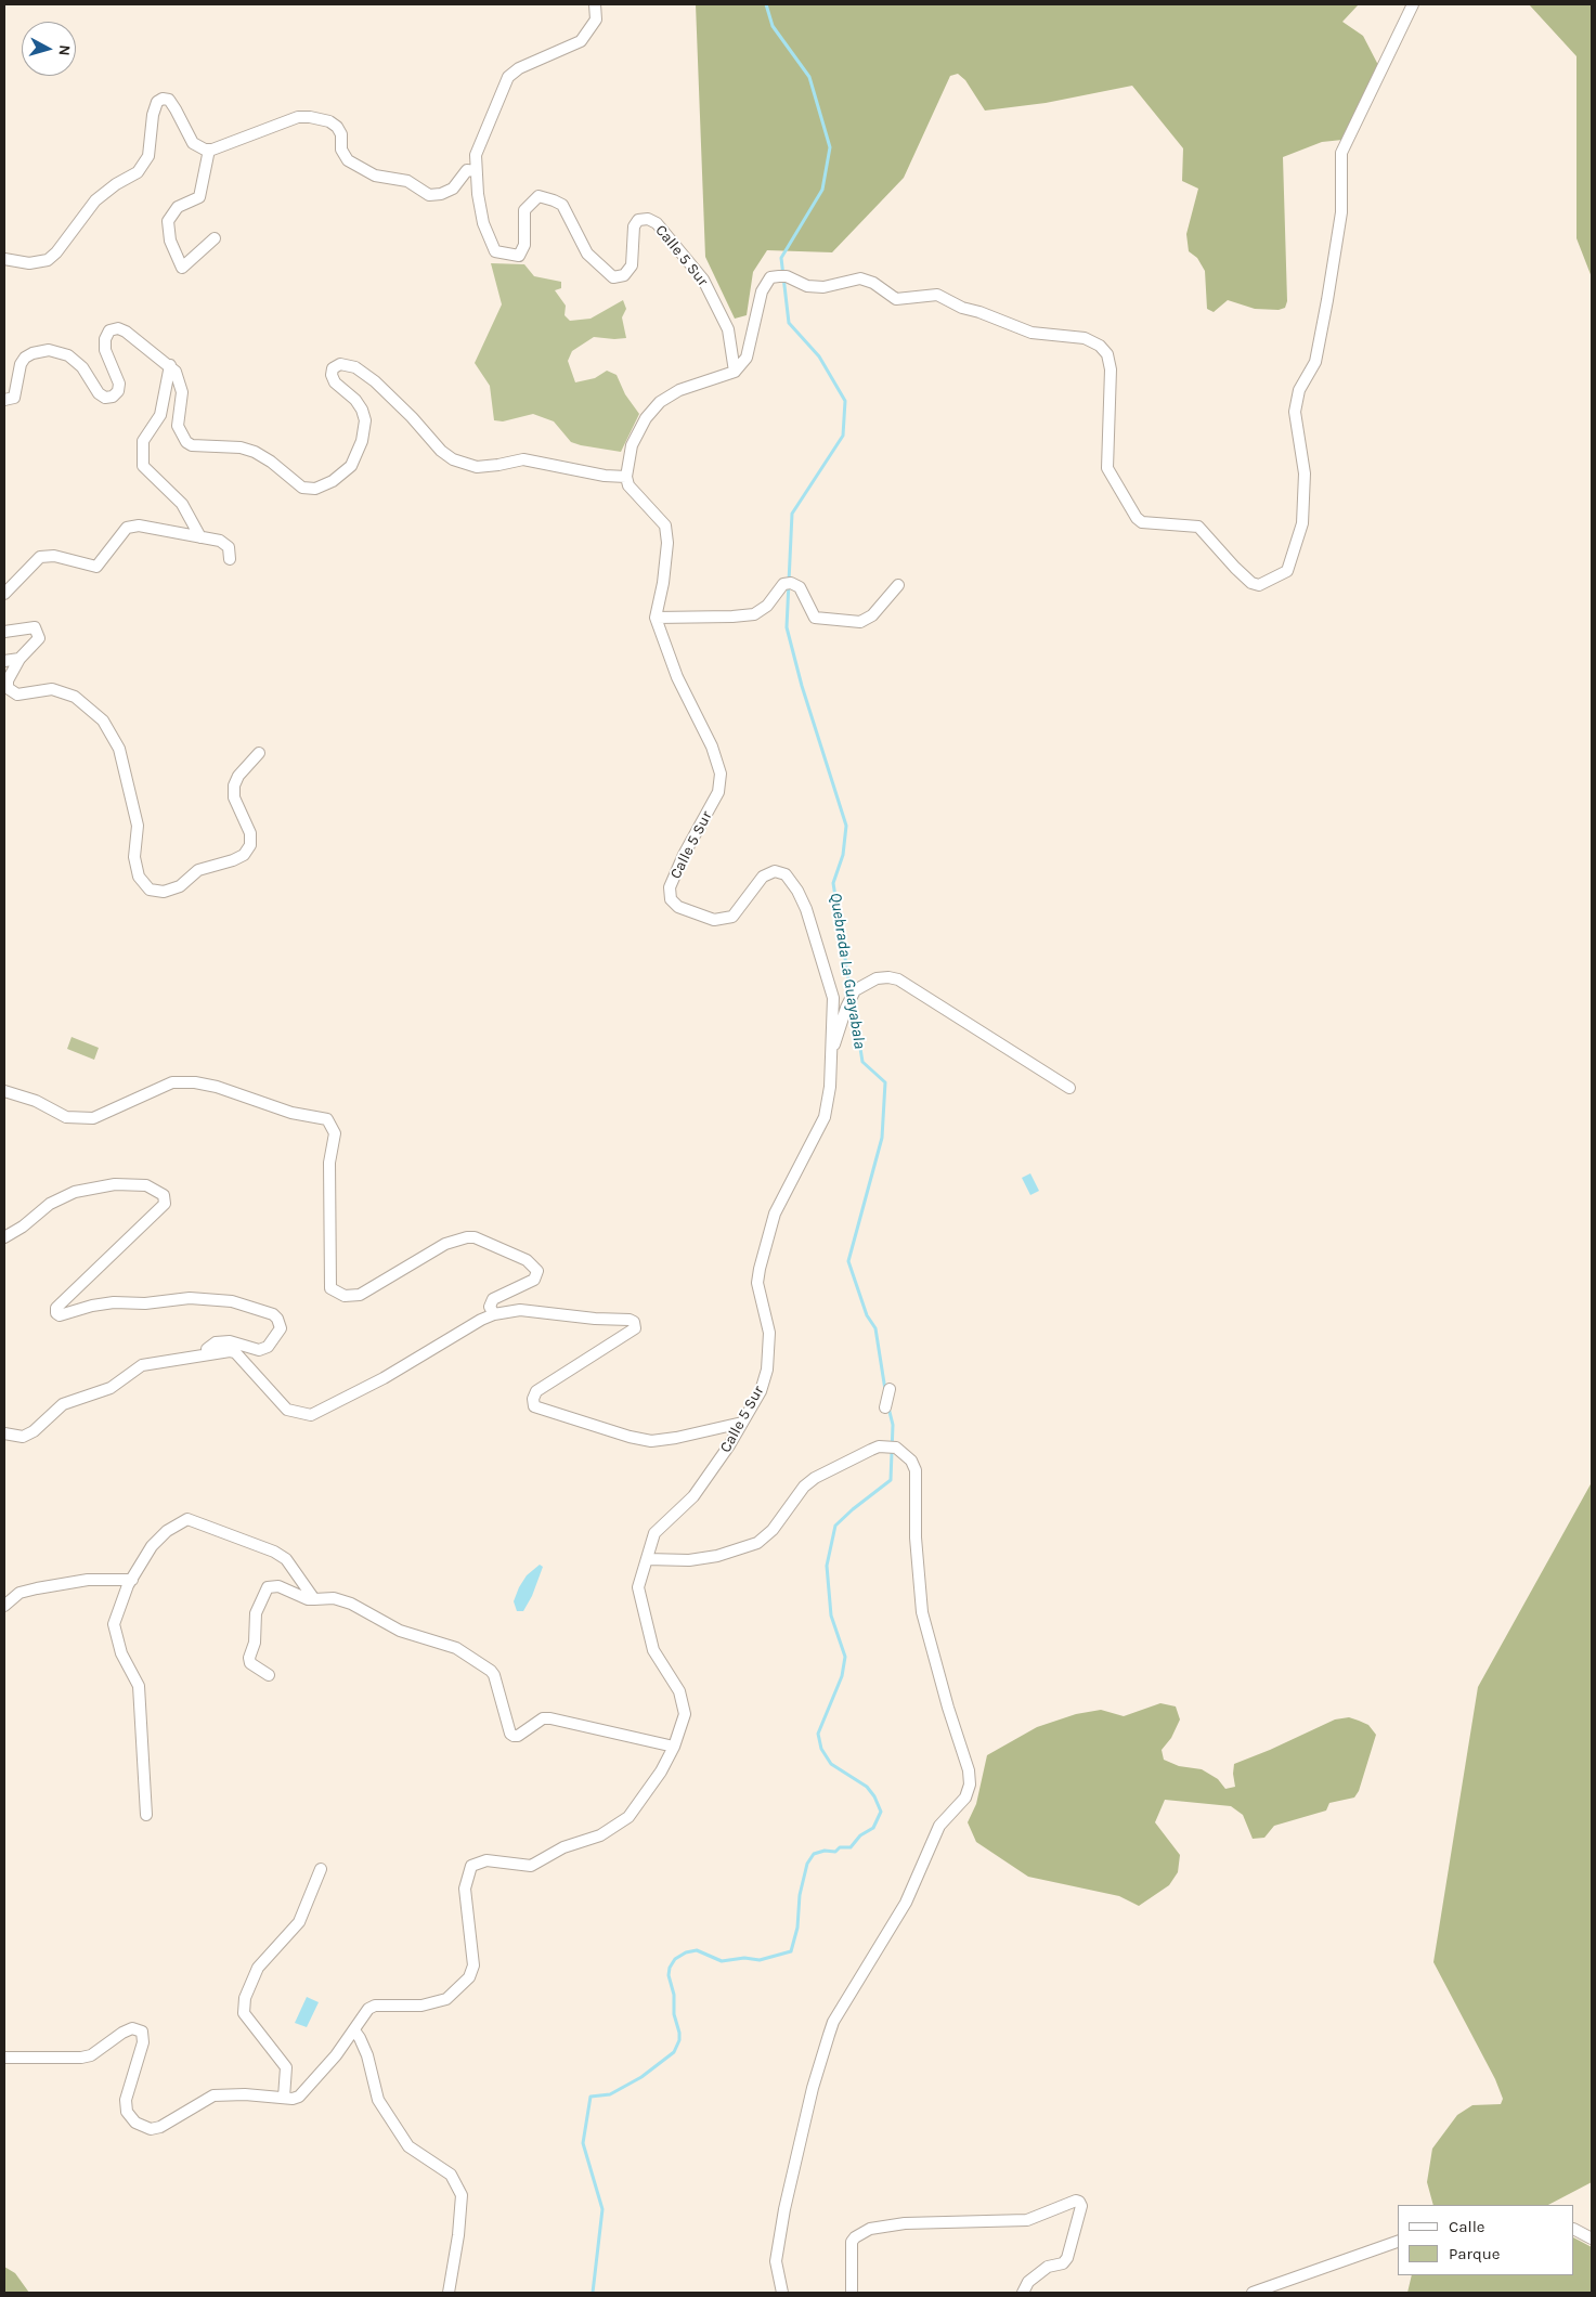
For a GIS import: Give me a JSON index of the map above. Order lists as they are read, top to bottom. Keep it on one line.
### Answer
{"streets":{"street":["Calle 5 Sur"]},"water":["Quebrada La Guayabala"],"legend":["Calle","Parque"],"north":"right"}
